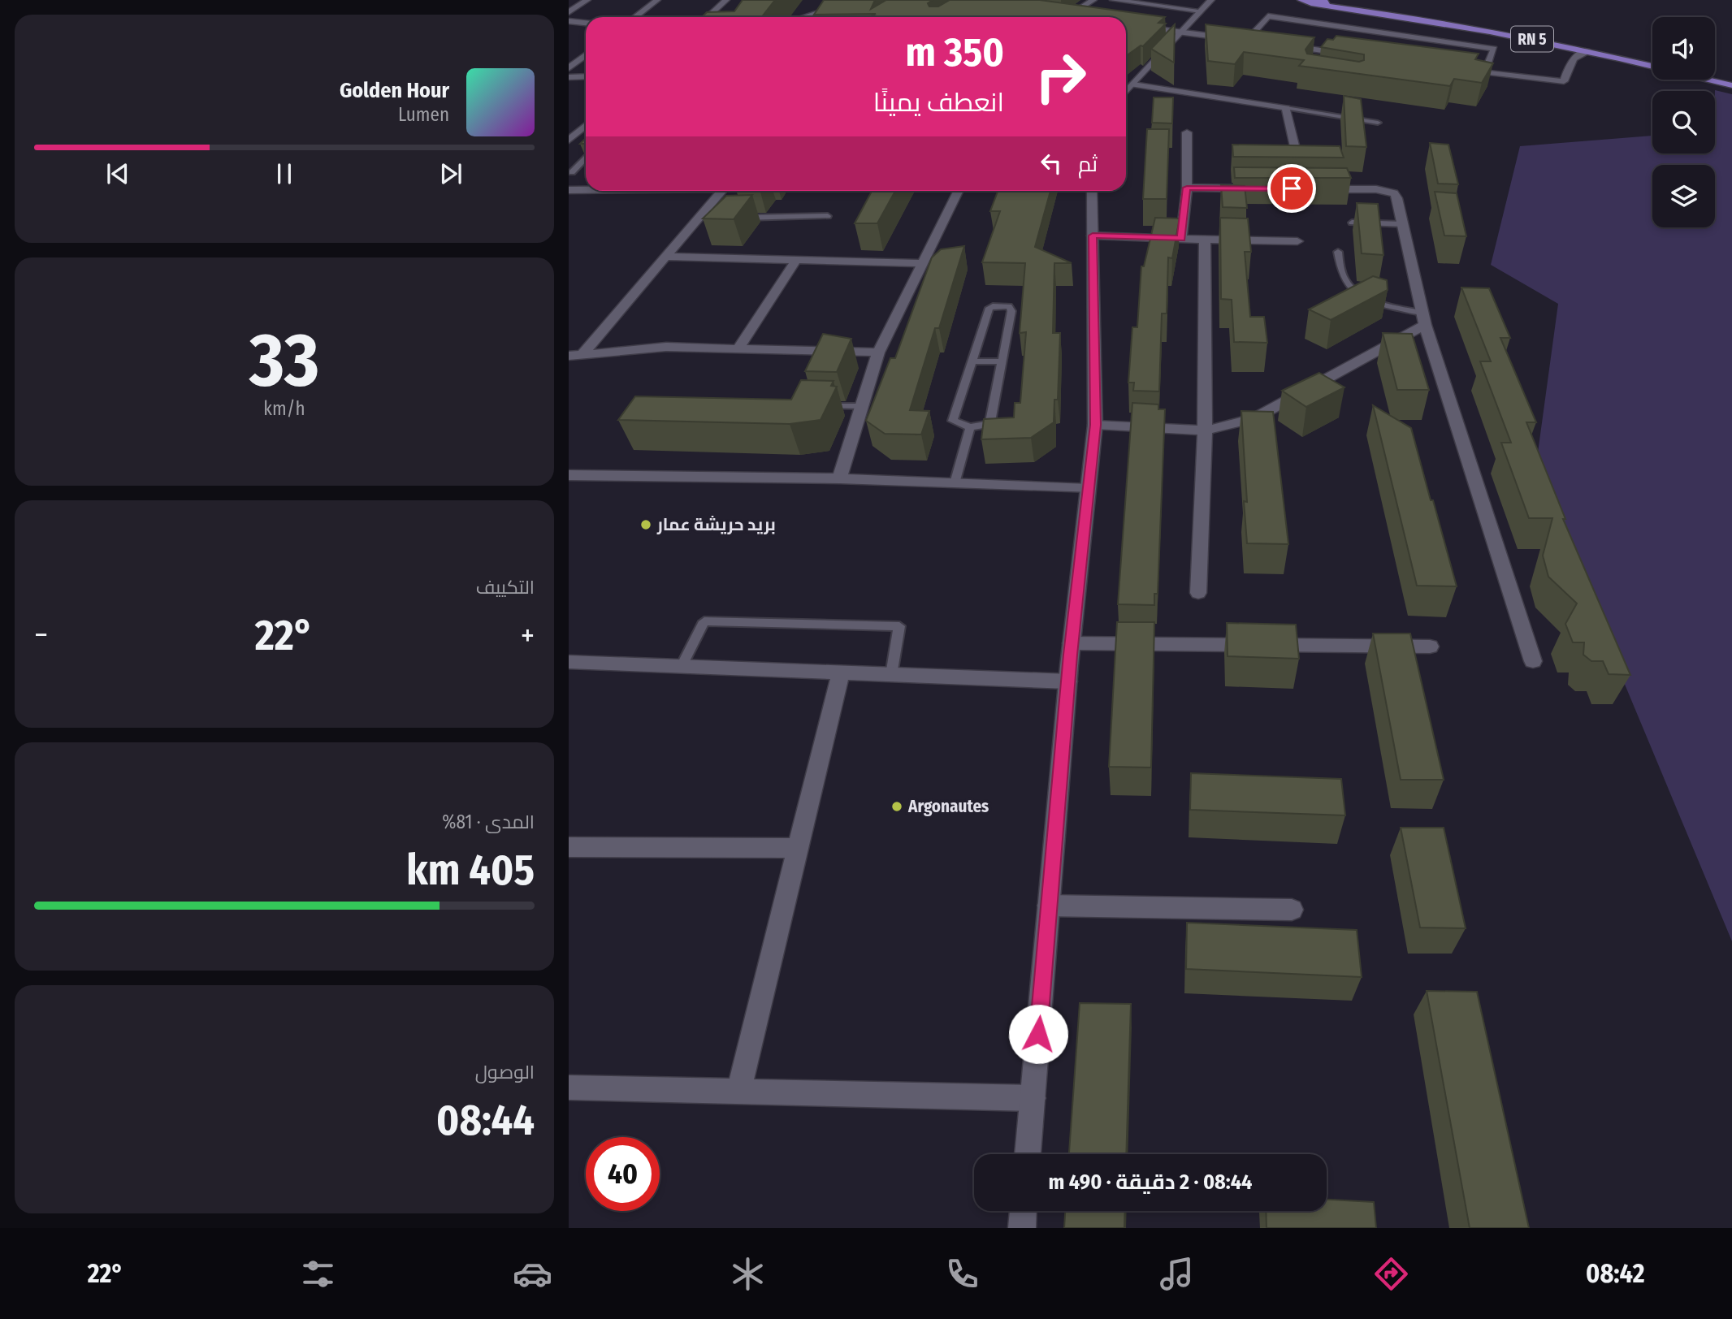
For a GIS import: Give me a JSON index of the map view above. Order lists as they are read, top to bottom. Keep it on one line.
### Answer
{"streets":{"main road":["RN 5"]},"places":["بريد حريشة عمار","Argonautes"],"page":{"turn":["350 m","انعطف يمينًا"],"song":["Golden Hour","Lumen"],"then":"ثم","tile":[["33","km/h"],"التكييف",["المدى · 81%","405 km"],["الوصول","08:44"]],"heat":["−","22°","+"],"limit":"40","trip":"08:44 · 2 دقيقة · 490 m","tabs":["08:42","22°"]}}
